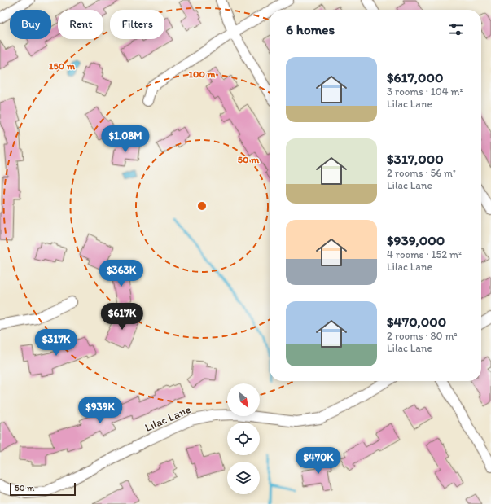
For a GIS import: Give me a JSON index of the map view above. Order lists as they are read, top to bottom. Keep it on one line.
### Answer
{"streets":{"street":["Lilac Lane"]},"scale_bar":"50 m","north":"bottom right","page":{"chip":["Buy","Rent","Filters"],"heading":"6 homes","list":[{"name":"$617,000","note":"3 rooms · 104 m² · Lilac Lane"},{"name":"$317,000","note":"2 rooms · 56 m² · Lilac Lane"},{"name":"$939,000","note":"4 rooms · 152 m² · Lilac Lane"},{"name":"$470,000","note":"2 rooms · 80 m² · Lilac Lane"}],"price":["$1.08M","$363K","$617K","$317K","$939K","$470K"],"scale":"50 m"},"rings":["150 m","100 m","50 m"]}
